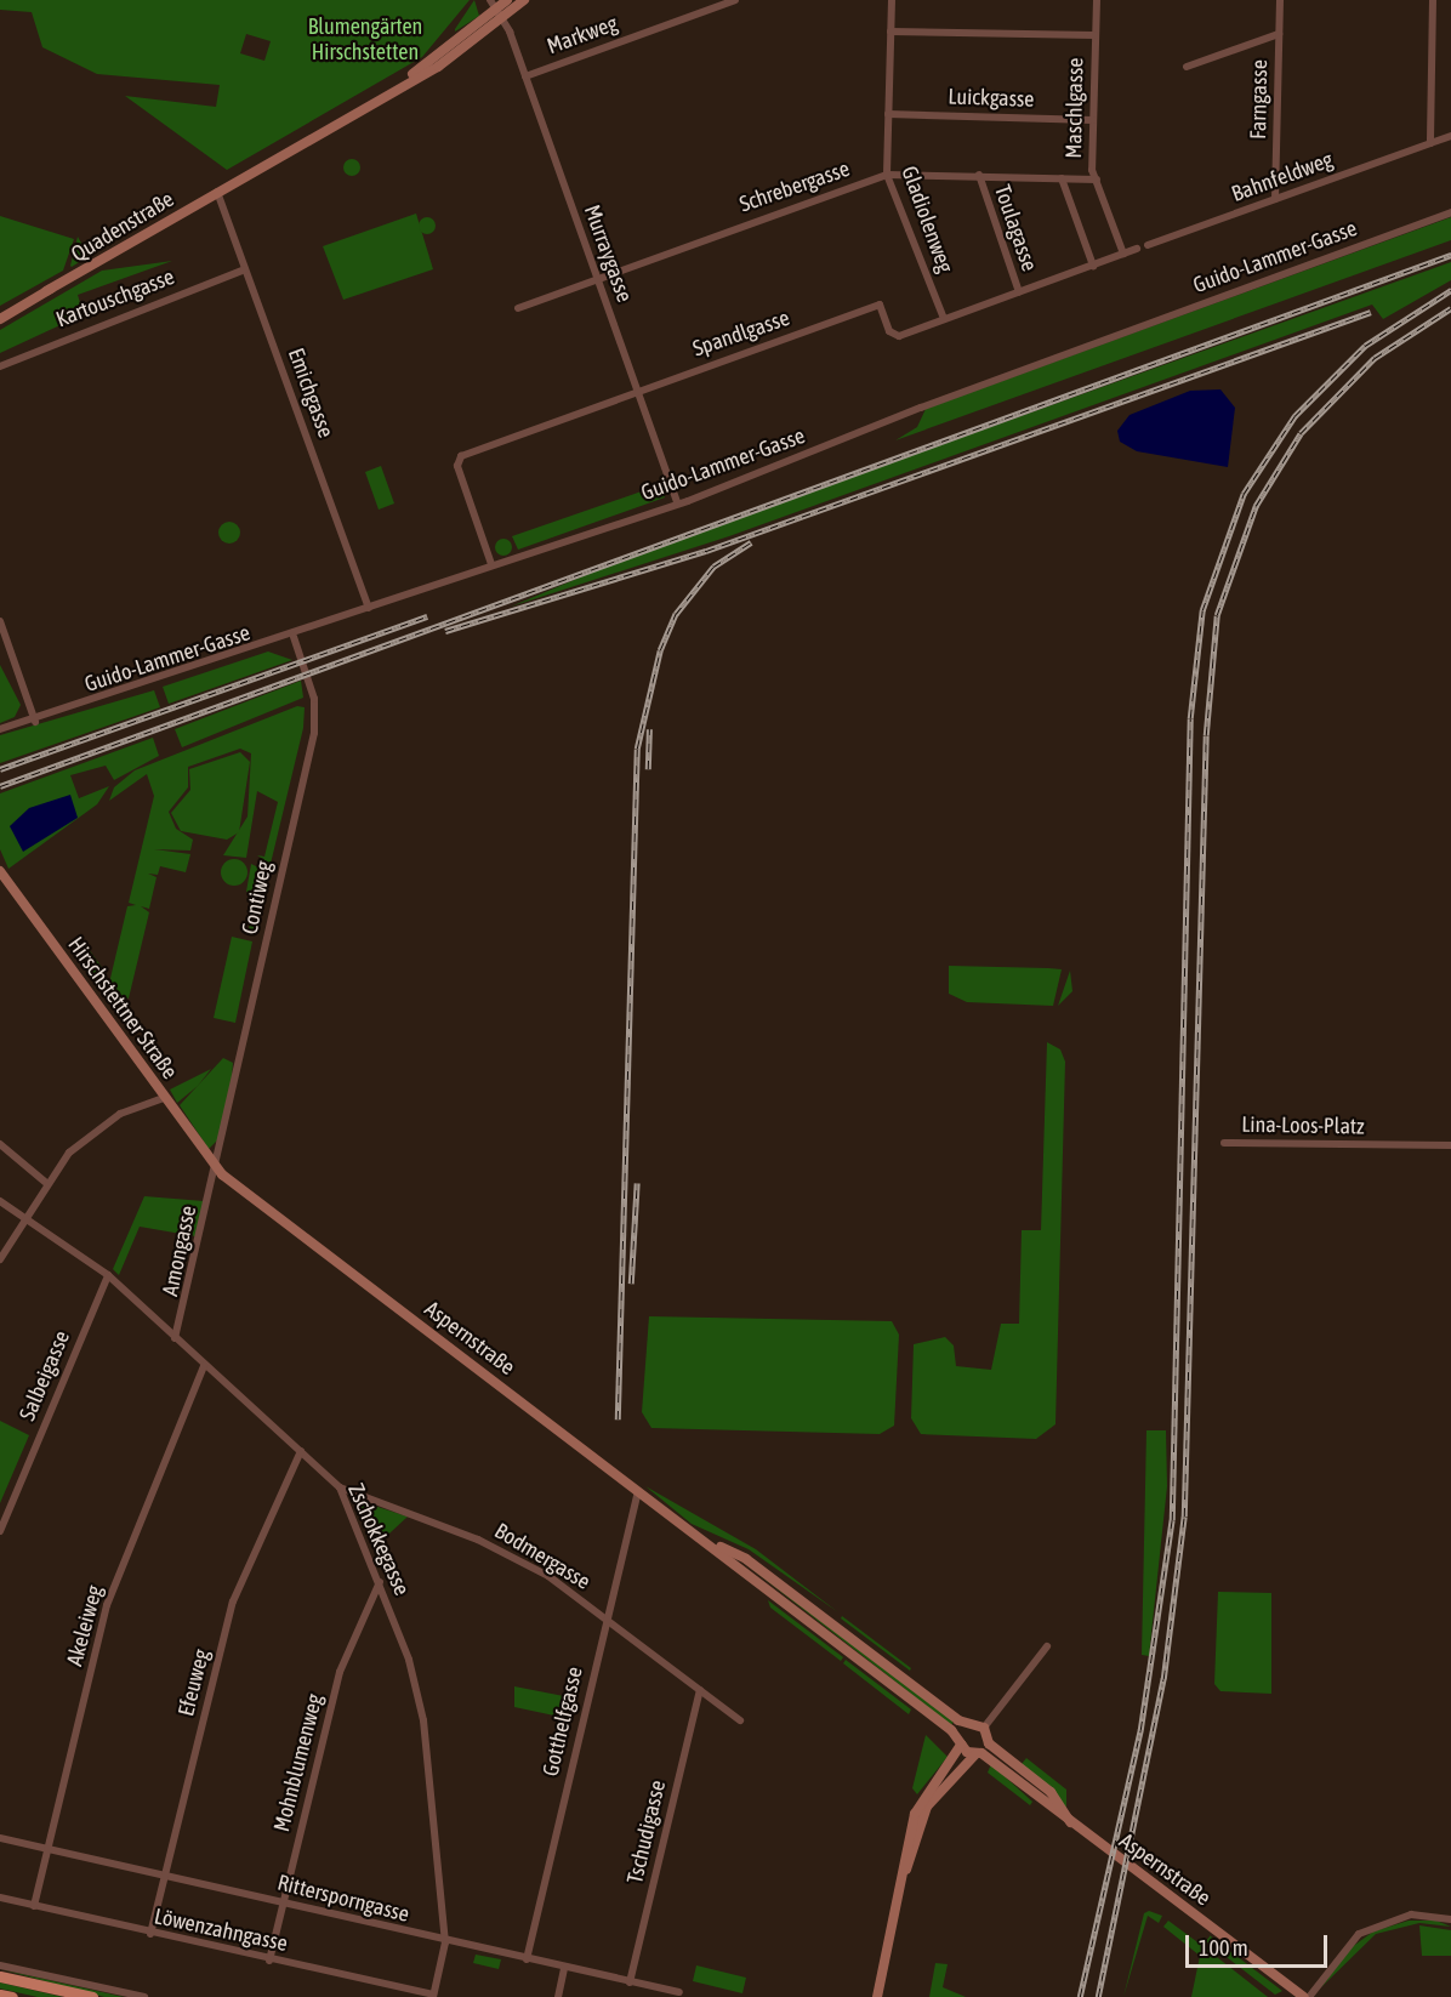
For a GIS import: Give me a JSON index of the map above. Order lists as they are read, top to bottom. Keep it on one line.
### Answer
{"streets":{"main road":["Quadenstraße","Hirschstettner Straße","Aspernstraße"],"street":["Markweg","Luickgasse","Farngasse","Maschlgasse","Bahnfeldweg","Schrebergasse","Gladiolenweg","Toulagasse","Murraygasse","Guido-Lammer-Gasse","Kartouschgasse","Spandlgasse","Emichgasse","Contiweg","Lina-Loos-Platz","Amongasse","Salbeigasse","Zschokkegasse","Bodmergasse","Akeleiweg","Efeuweg","Gotthelfgasse","Mohnblumenweg","Tschudigasse","Rittersporngasse","Löwenzahngasse"]},"crossings":[["Markweg","Murraygasse"],["Luickgasse","Maschlgasse"],["Luickgasse","Gladiolenweg"],["Farngasse","Bahnfeldweg"],["Maschlgasse","Schrebergasse"],["Maschlgasse","Spandlgasse"],["Schrebergasse","Gladiolenweg"],["Schrebergasse","Toulagasse"],["Schrebergasse","Murraygasse"],["Gladiolenweg","Spandlgasse"],["Quadenstraße","Murraygasse"],["Quadenstraße","Emichgasse"],["Toulagasse","Spandlgasse"],["Murraygasse","Guido-Lammer-Gasse"],["Murraygasse","Spandlgasse"],["Guido-Lammer-Gasse","Spandlgasse"],["Guido-Lammer-Gasse","Emichgasse"],["Guido-Lammer-Gasse","Contiweg"],["Kartouschgasse","Emichgasse"],["Contiweg","Hirschstettner Straße"],["Contiweg","Amongasse"],["Contiweg","Aspernstraße"],["Hirschstettner Straße","Amongasse"],["Hirschstettner Straße","Aspernstraße"],["Amongasse","Aspernstraße"],["Amongasse","Zschokkegasse"],["Aspernstraße","Gotthelfgasse"],["Salbeigasse","Zschokkegasse"],["Zschokkegasse","Bodmergasse"],["Zschokkegasse","Akeleiweg"],["Zschokkegasse","Efeuweg"],["Zschokkegasse","Mohnblumenweg"],["Zschokkegasse","Rittersporngasse"],["Zschokkegasse","Löwenzahngasse"],["Bodmergasse","Gotthelfgasse"],["Bodmergasse","Tschudigasse"],["Akeleiweg","Rittersporngasse"],["Akeleiweg","Löwenzahngasse"],["Efeuweg","Rittersporngasse"],["Efeuweg","Löwenzahngasse"],["Gotthelfgasse","Rittersporngasse"],["Mohnblumenweg","Rittersporngasse"],["Mohnblumenweg","Löwenzahngasse"],["Tschudigasse","Rittersporngasse"]],"parks":["Blumengärten Hirschstetten"],"scale_bar":"100 m"}
